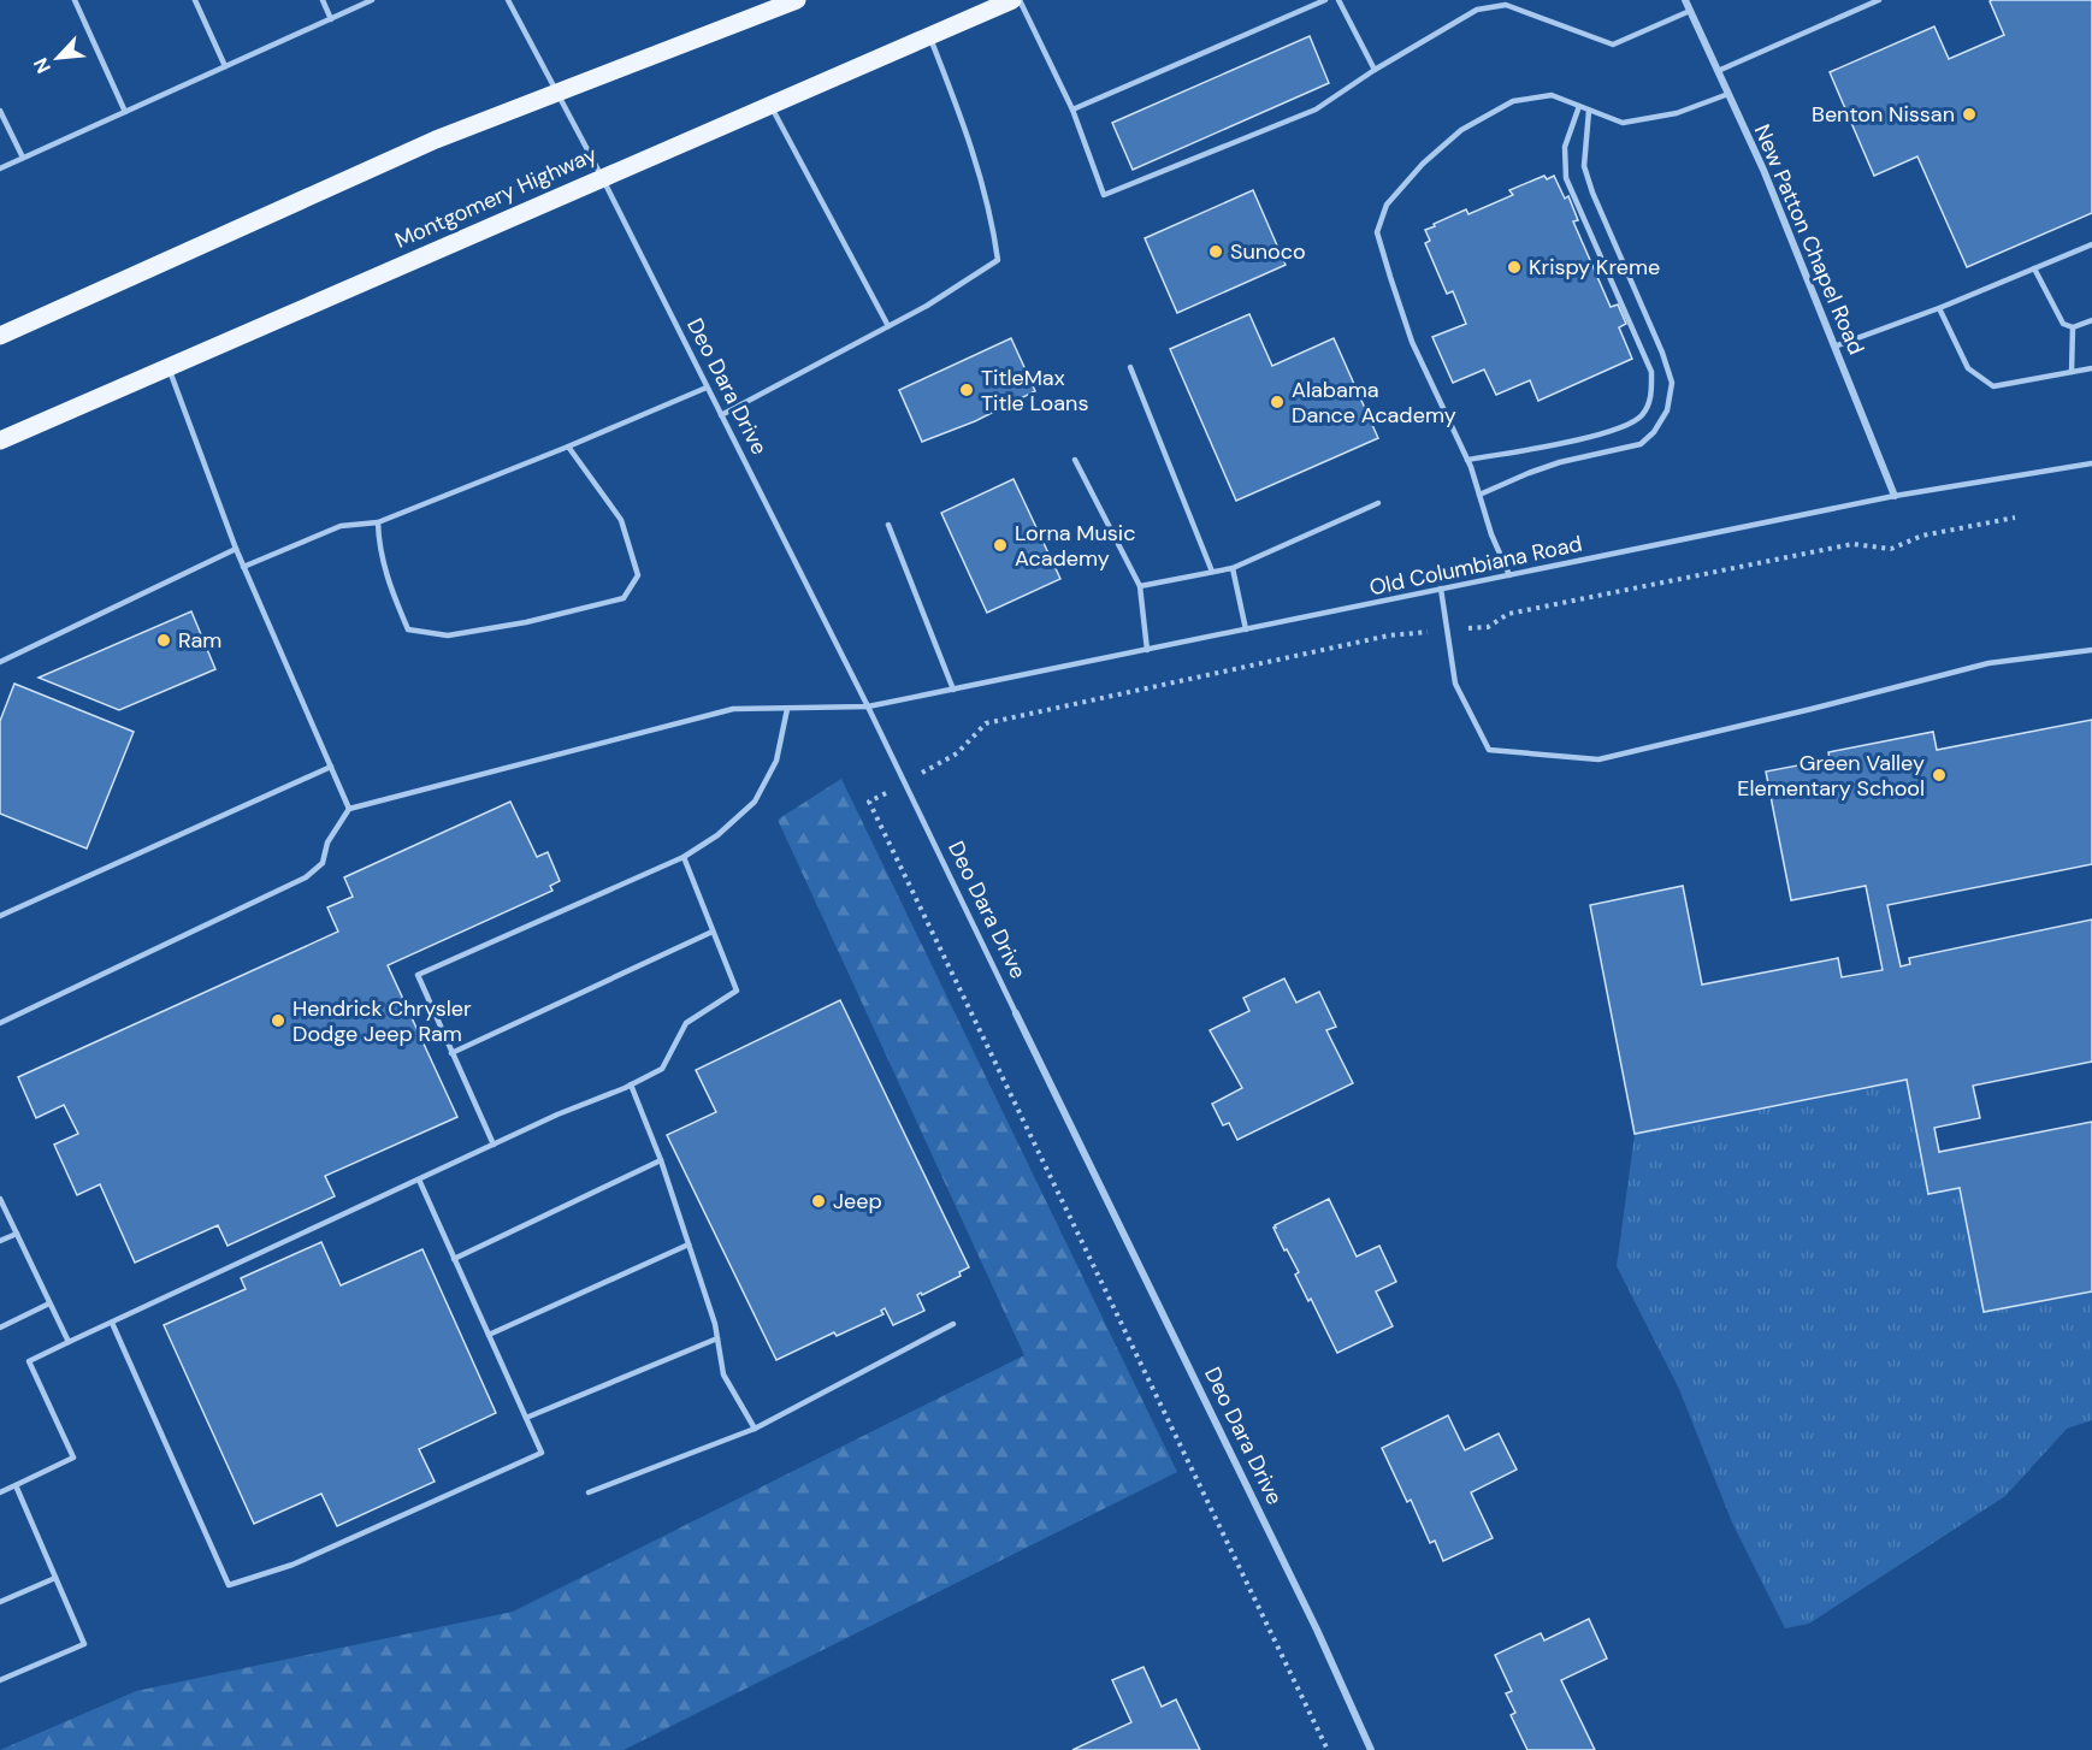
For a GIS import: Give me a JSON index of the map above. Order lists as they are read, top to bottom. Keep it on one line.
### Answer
{"streets":{"main road":["Montgomery Highway"],"street":["New Patton Chapel Road","Deo Dara Drive"],"lane":["Old Columbiana Road"]},"crossings":[["Montgomery Highway","Deo Dara Drive"],["New Patton Chapel Road","Old Columbiana Road"],["Deo Dara Drive","Old Columbiana Road"]],"places":["Benton Nissan","Sunoco","Krispy Kreme","TitleMax Title Loans","Alabama Dance Academy","Lorna Music Academy","Ram","Green Valley Elementary School","Hendrick Chrysler Dodge Jeep Ram","Jeep"],"north":"bottom left"}
